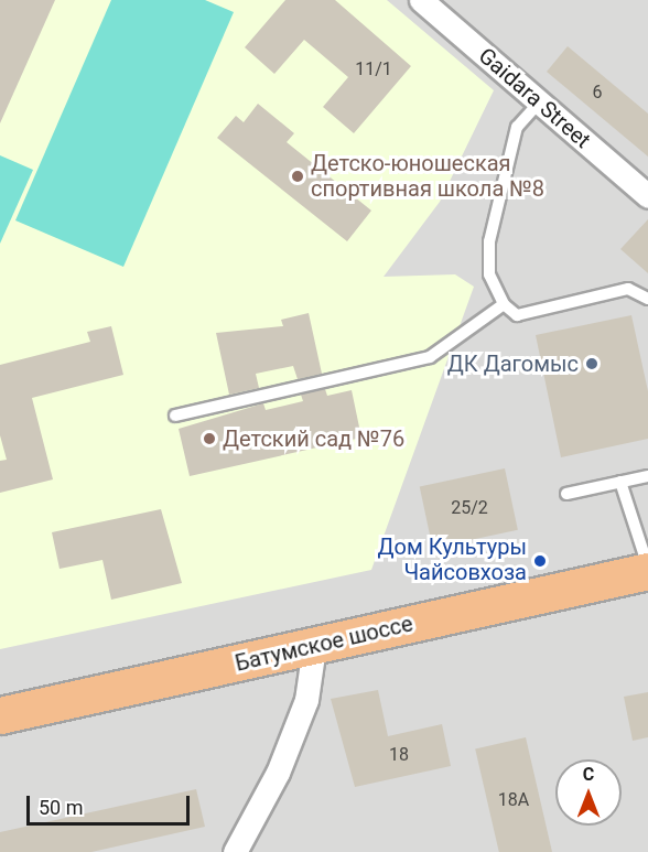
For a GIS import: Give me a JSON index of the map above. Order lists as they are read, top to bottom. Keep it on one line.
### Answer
{"streets":{"highway":["Батумское шоссе"],"street":["Gaidara Street"]},"places":["Детско-юношеская спортивная школа №8","ДК Дагомыс","Детский сад №76","Дом Культуры Чайсовхоза"],"house_numbers":["11/1","6","25/2","18","18А"],"scale_bar":"50 m","north":"top"}
